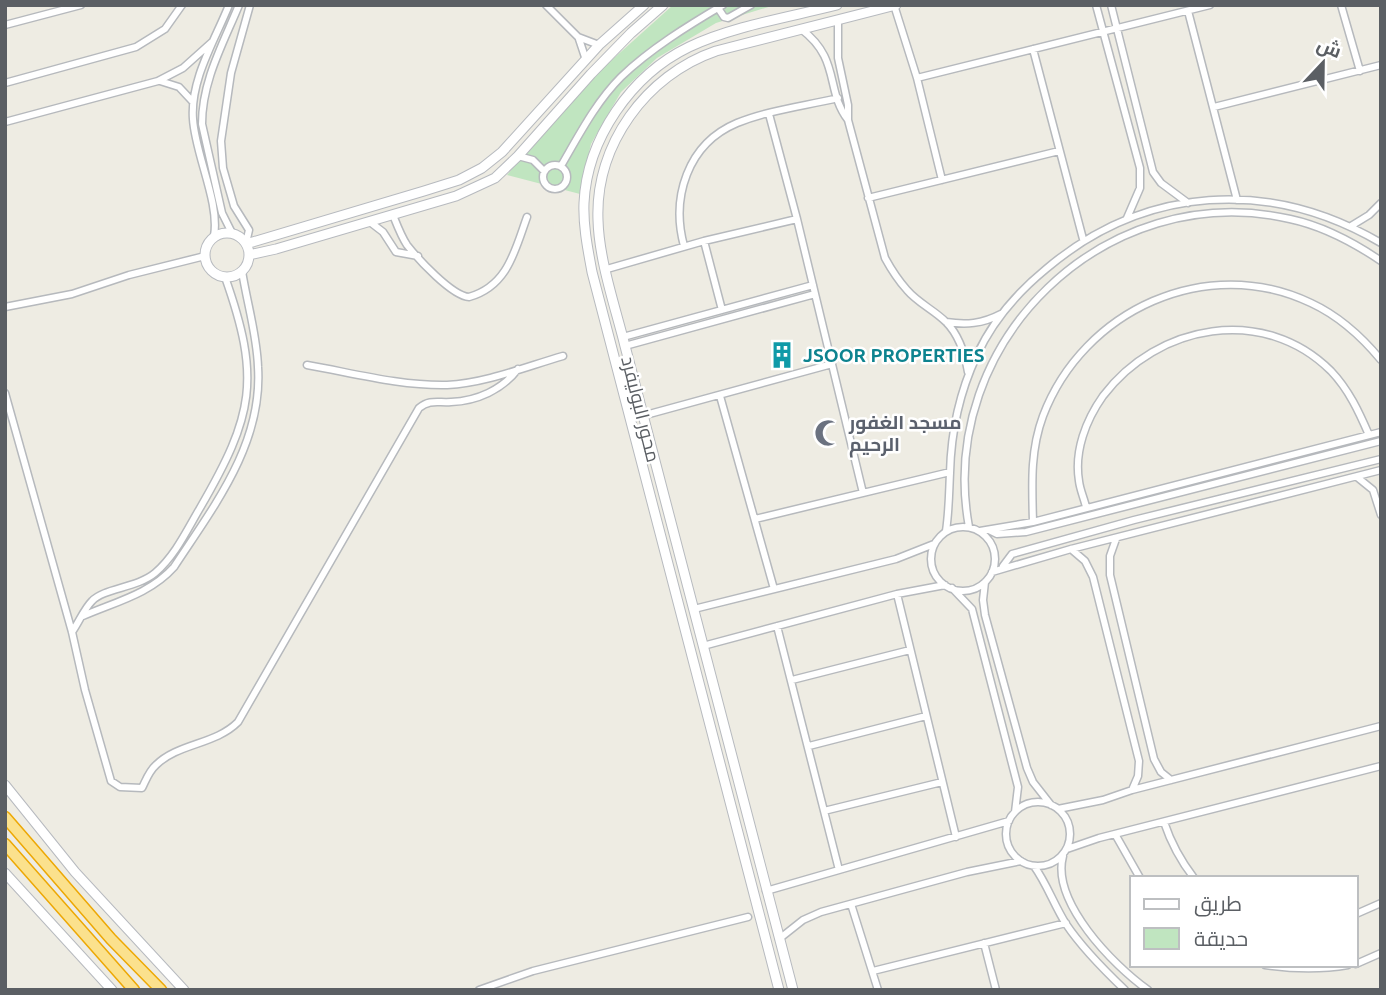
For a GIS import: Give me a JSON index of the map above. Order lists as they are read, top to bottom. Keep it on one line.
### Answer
{"streets":{"street":["محور البوليفرد"]},"places":{"building":["JSOOR PROPERTIES"],"mosque":["مسجد الغفور الرحيم"]},"legend":["طريق","حديقة"],"north":"top"}
